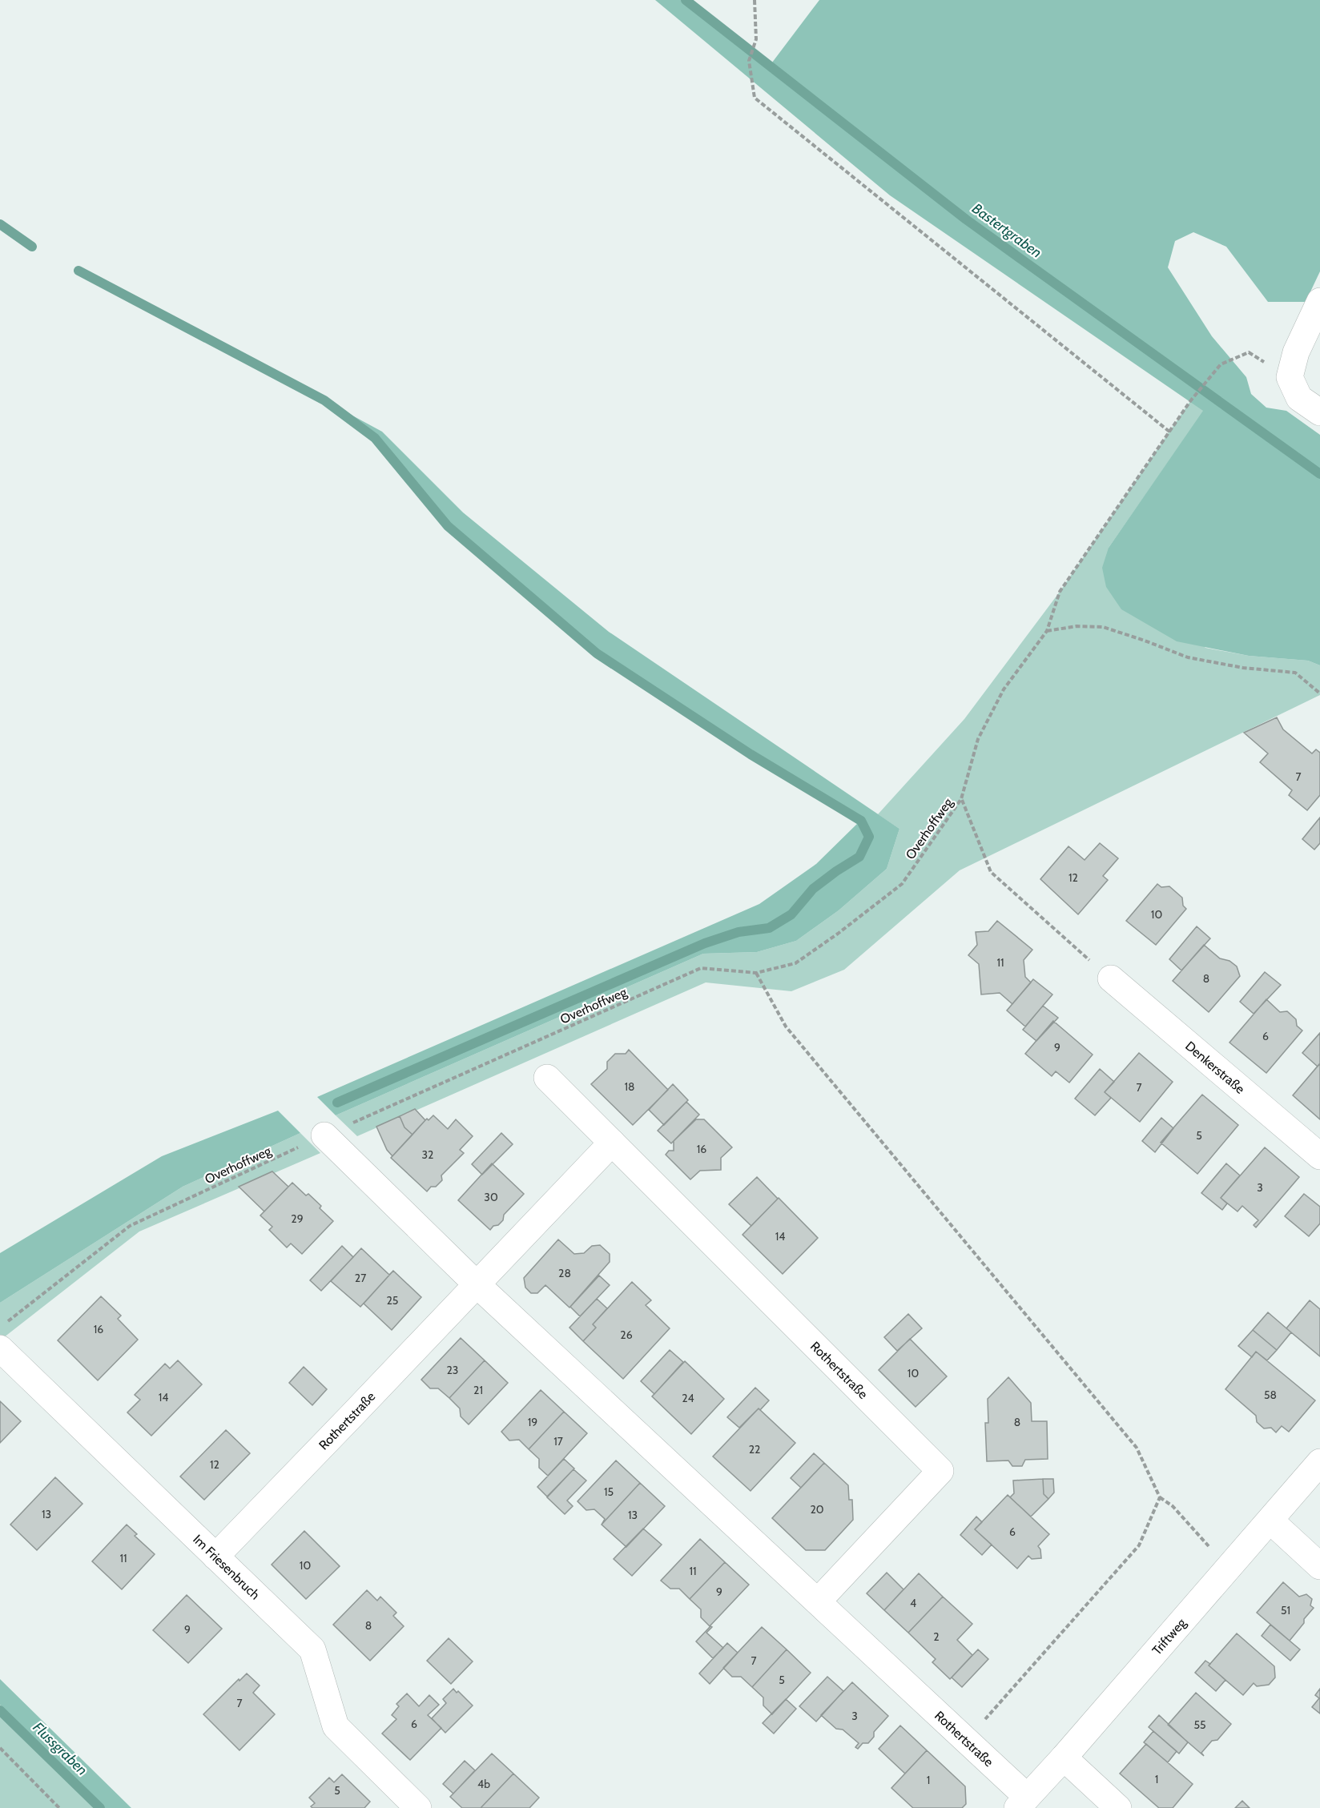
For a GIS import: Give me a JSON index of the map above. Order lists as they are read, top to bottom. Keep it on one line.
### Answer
{"streets":{"street":["Denkerstraße","Rothertstraße","Im Friesenbruch","Triftweg"],"path":["Overhoffweg"]},"crossings":[["Overhoffweg","Rothertstraße"],["Rothertstraße","Im Friesenbruch"],["Rothertstraße","Triftweg"]],"water":["Bastertgraben","Flussgraben"],"house_numbers":["7","12","10","11","8","6","9","18","7","5","16","32","3","30","29","14","28","27","25","16","26","23","10","21","58","14","24","19","8","17","22","12","15","20","13","13","6","11","10","11","9","4","51","8","9","2","7","5","7","3","6","55","1","1","4b","5"]}
